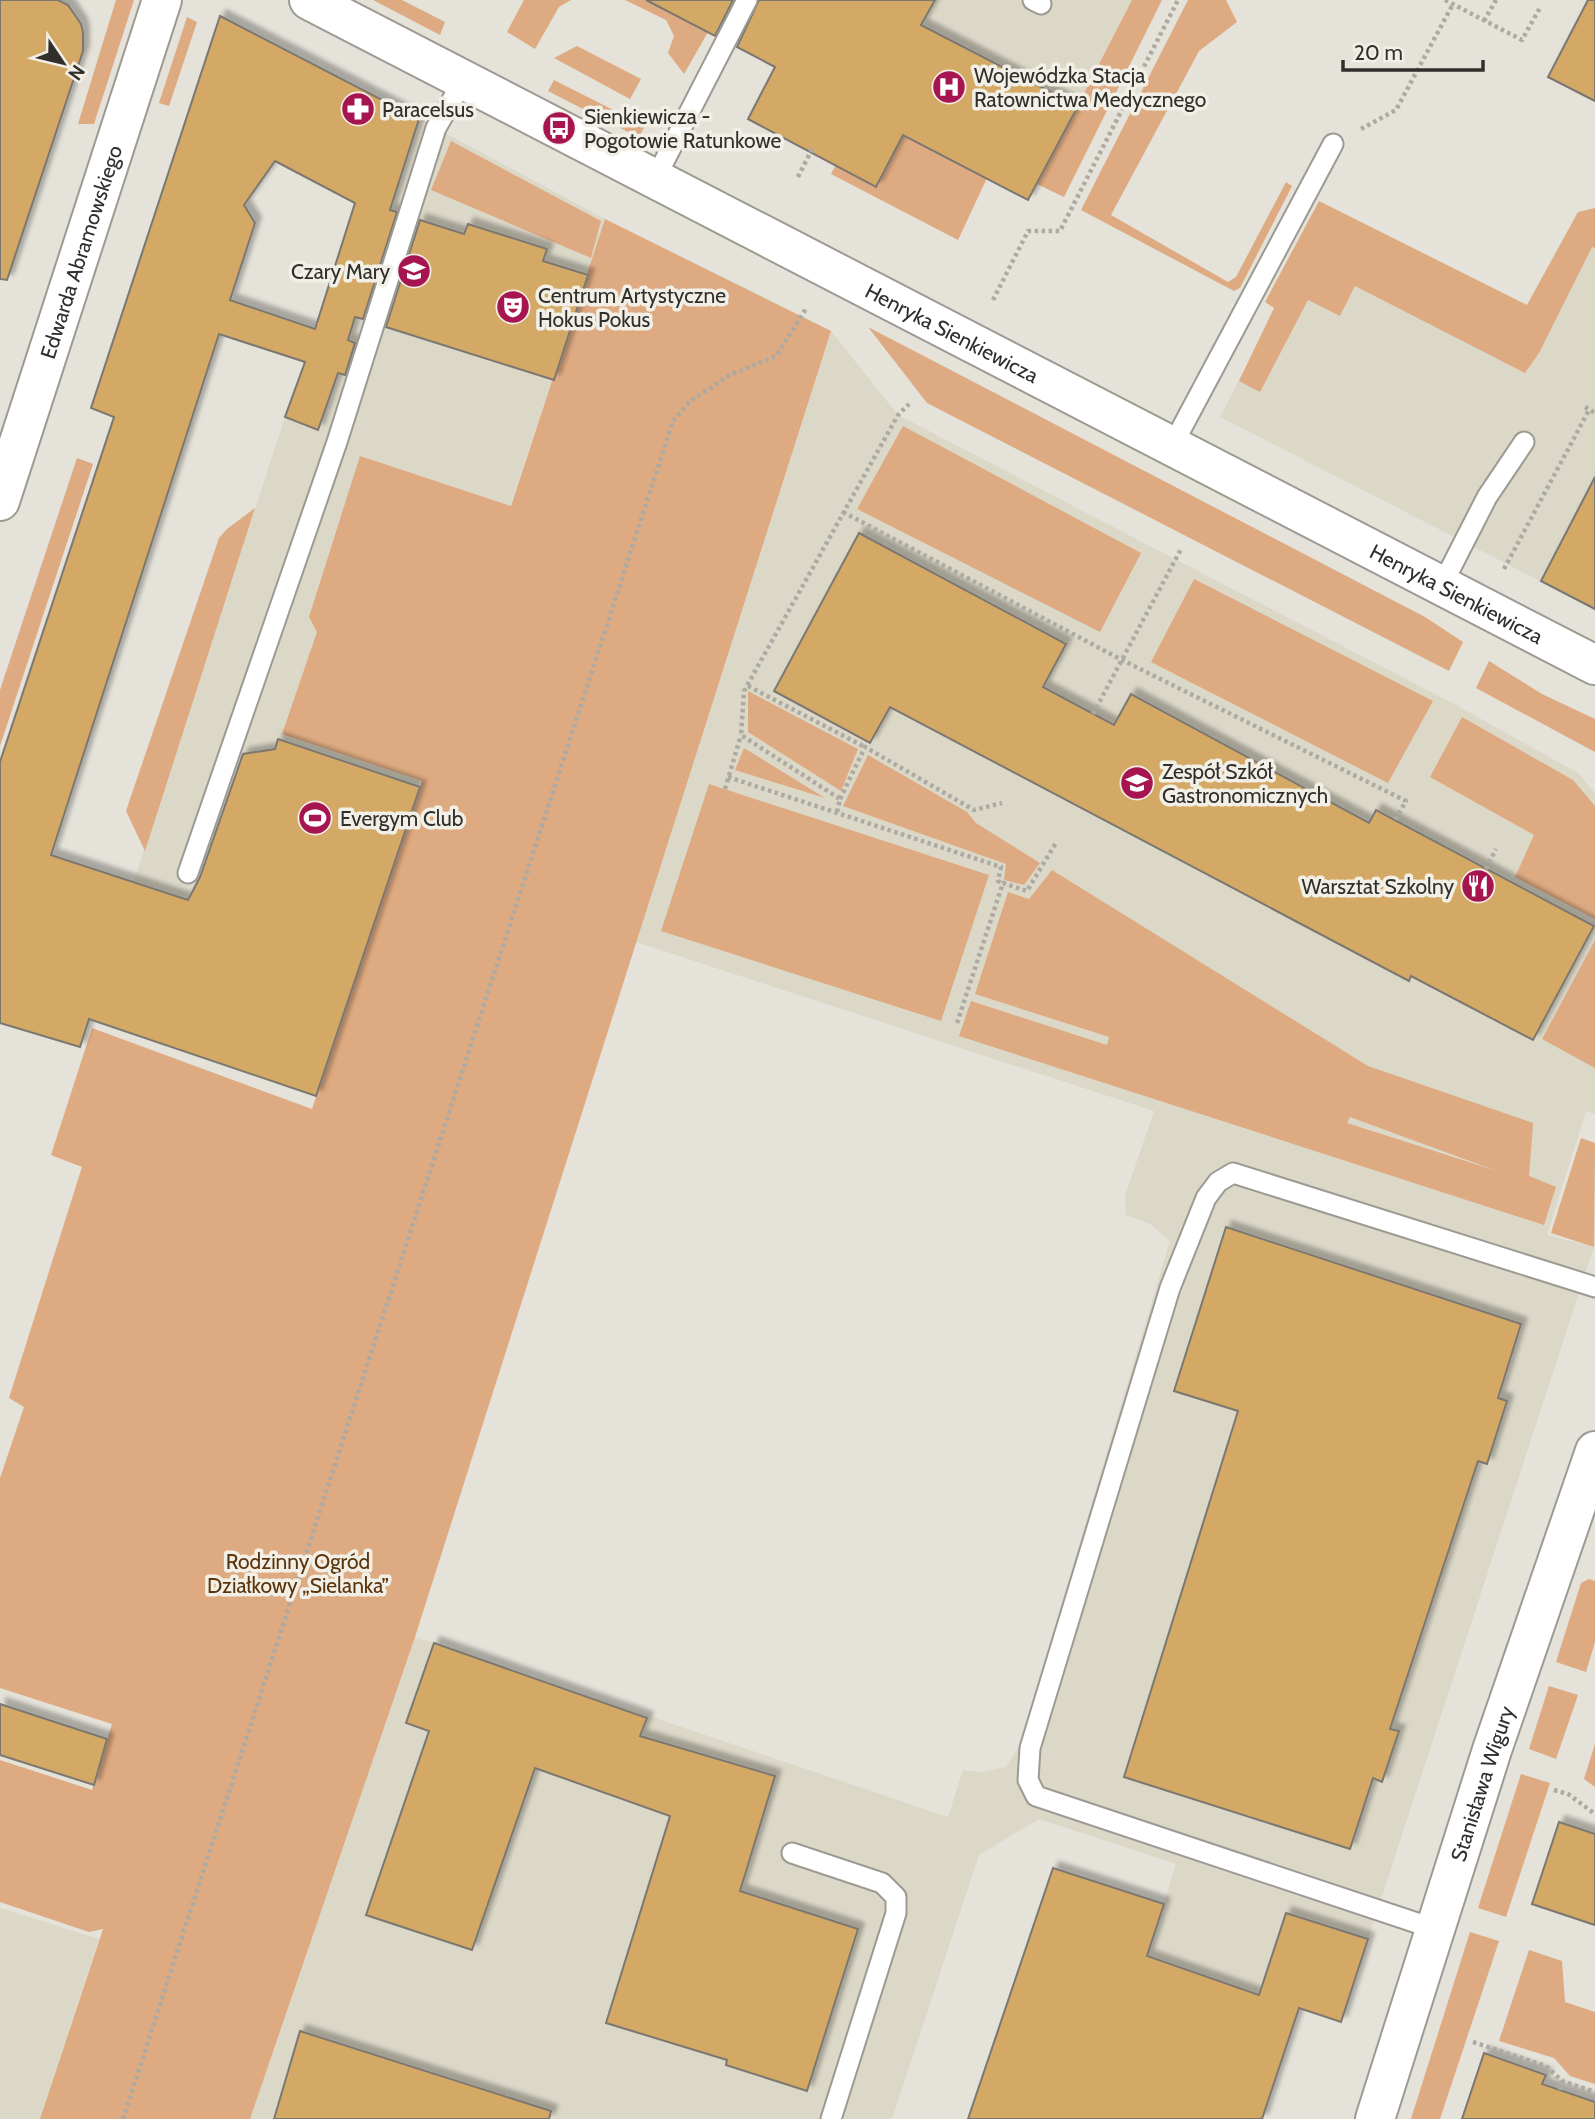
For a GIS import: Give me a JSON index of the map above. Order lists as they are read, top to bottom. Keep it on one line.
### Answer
{"streets":{"street":["Edwarda Abramowskiego","Henryka Sienkiewicza","Stanisława Wigury"]},"parks":["Rodzinny Ogród Działkowy „Sielanka”"],"places":{"hospital":["Wojewódzka Stacja Ratownictwa Medycznego"],"pharmacy":["Paracelsus"],"bus stop":["Sienkiewicza - Pogotowie Ratunkowe"],"school or university":["Czary Mary","Zespół Szkół Gastronomicznych"],"theatre":["Centrum Artystyczne Hokus Pokus"],"sports":["Evergym Club"],"restaurant":["Warsztat Szkolny"]},"scale_bar":"20 m","north":"bottom right"}
